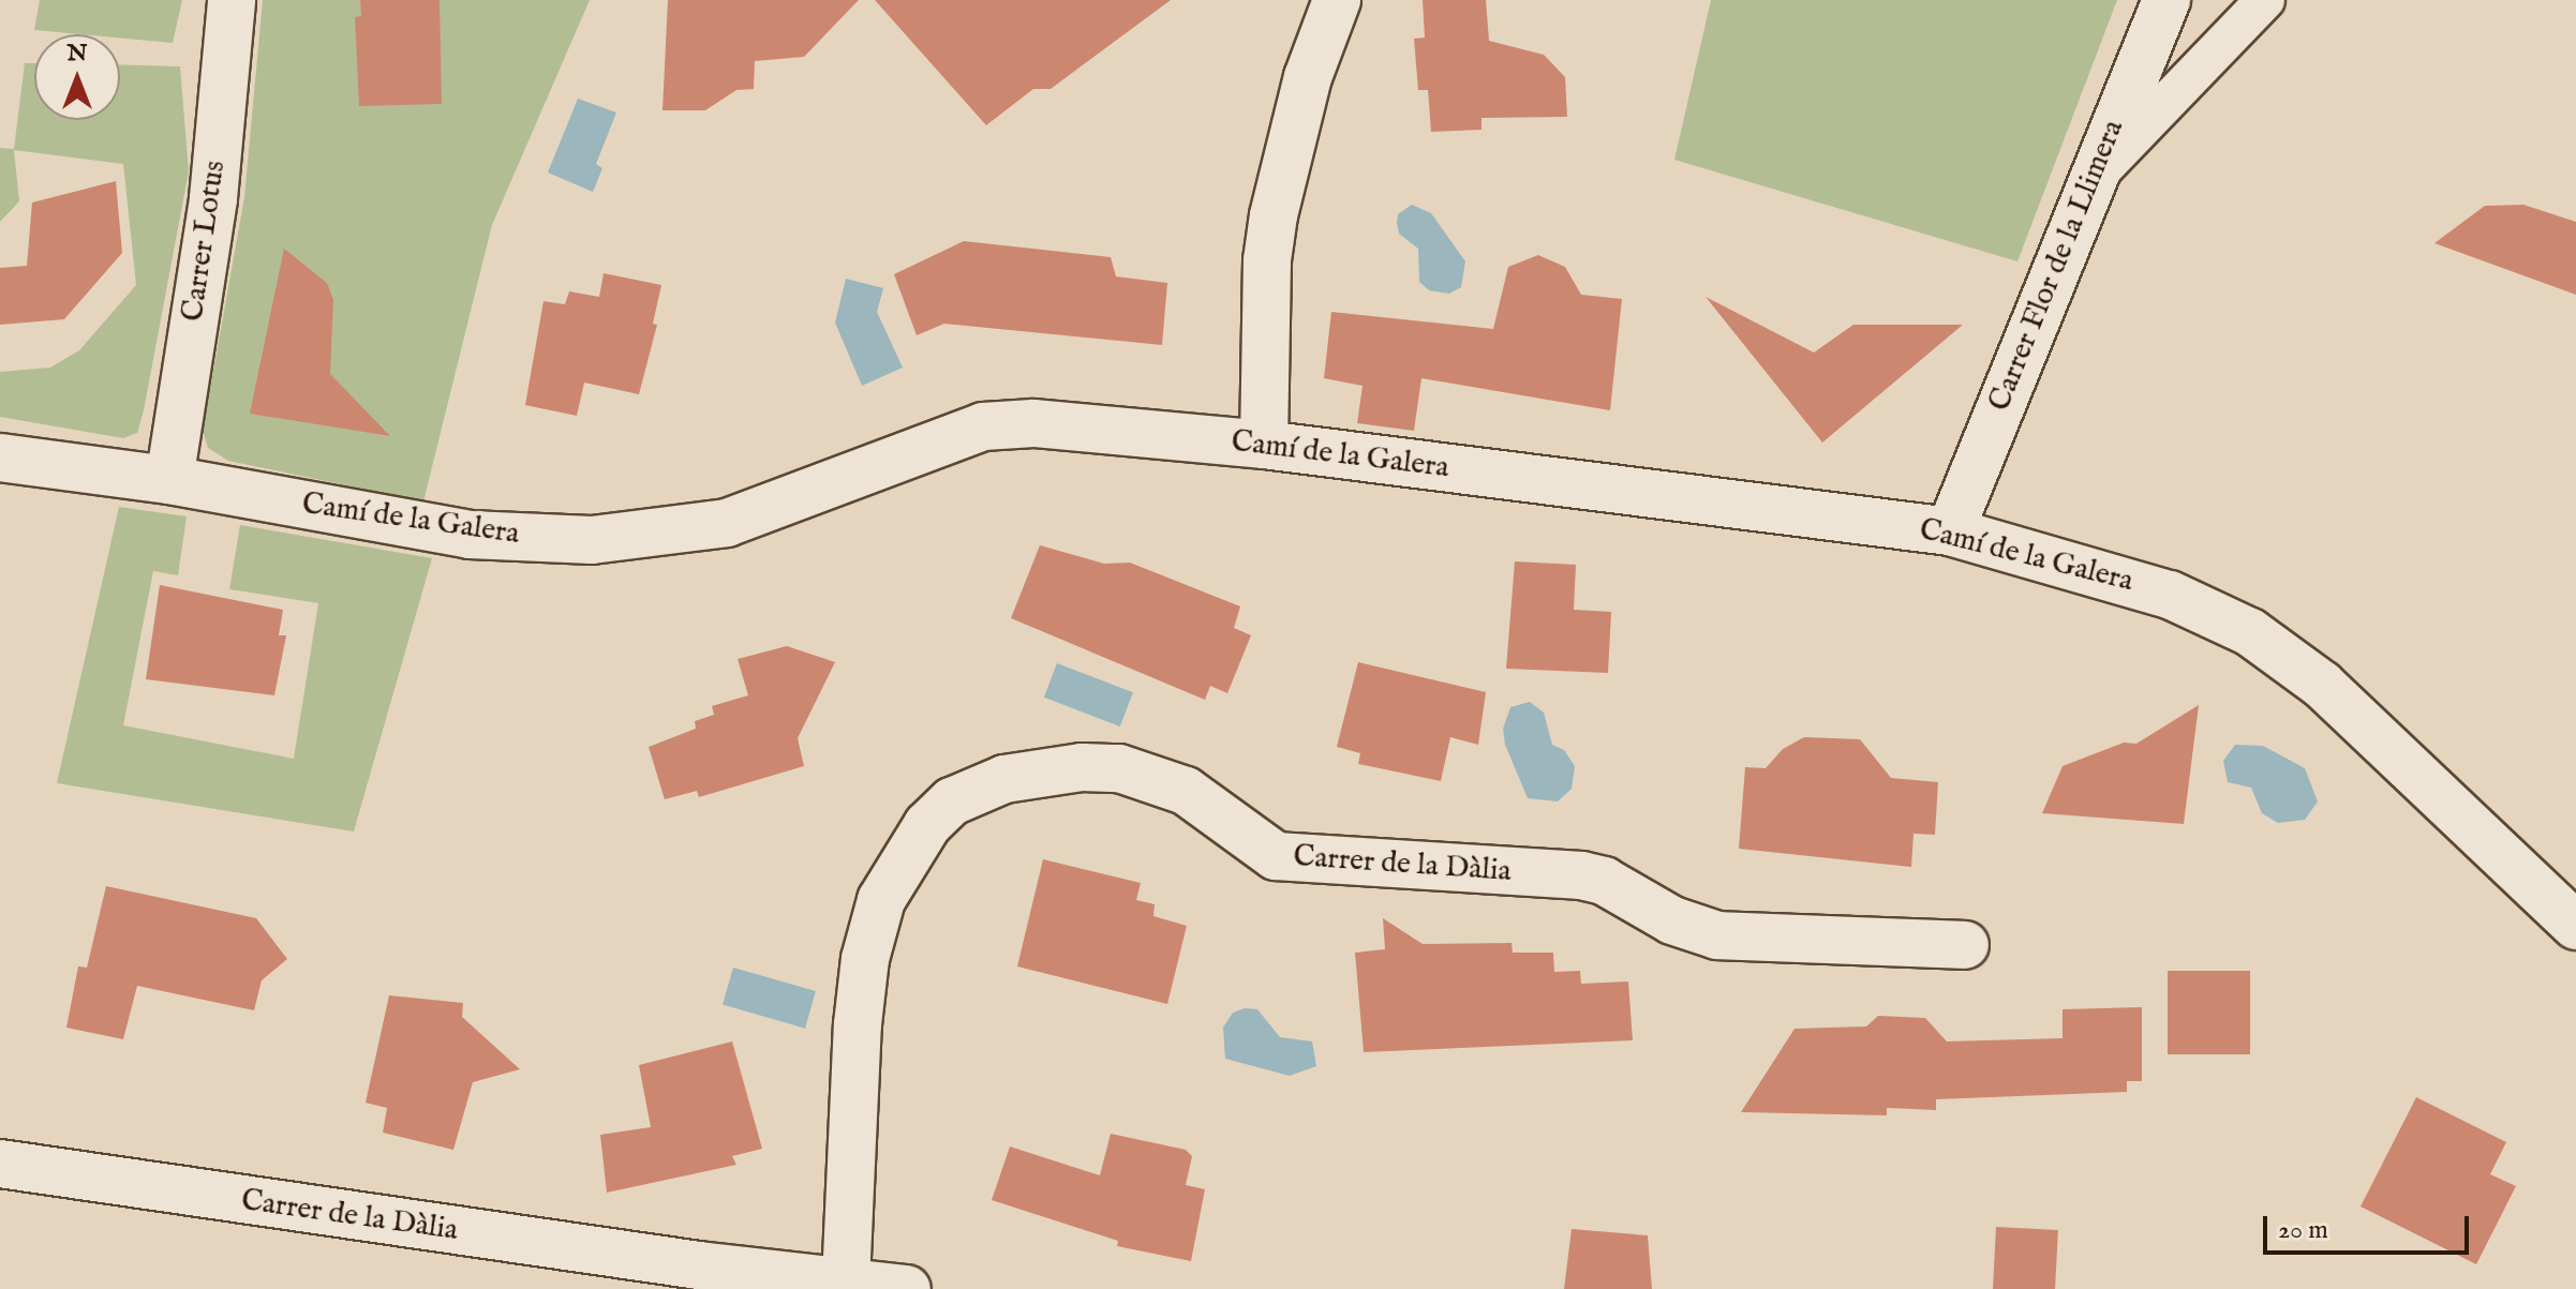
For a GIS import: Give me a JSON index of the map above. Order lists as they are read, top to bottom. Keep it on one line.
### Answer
{"streets":{"street":["Carrer Lotus","Carrer Flor de la Llimera","Camí de la Galera","Carrer de la Dàlia"]},"crossings":[["Carrer Lotus","Camí de la Galera"],["Carrer Flor de la Llimera","Camí de la Galera"]],"scale_bar":"20 m","north":"top"}
